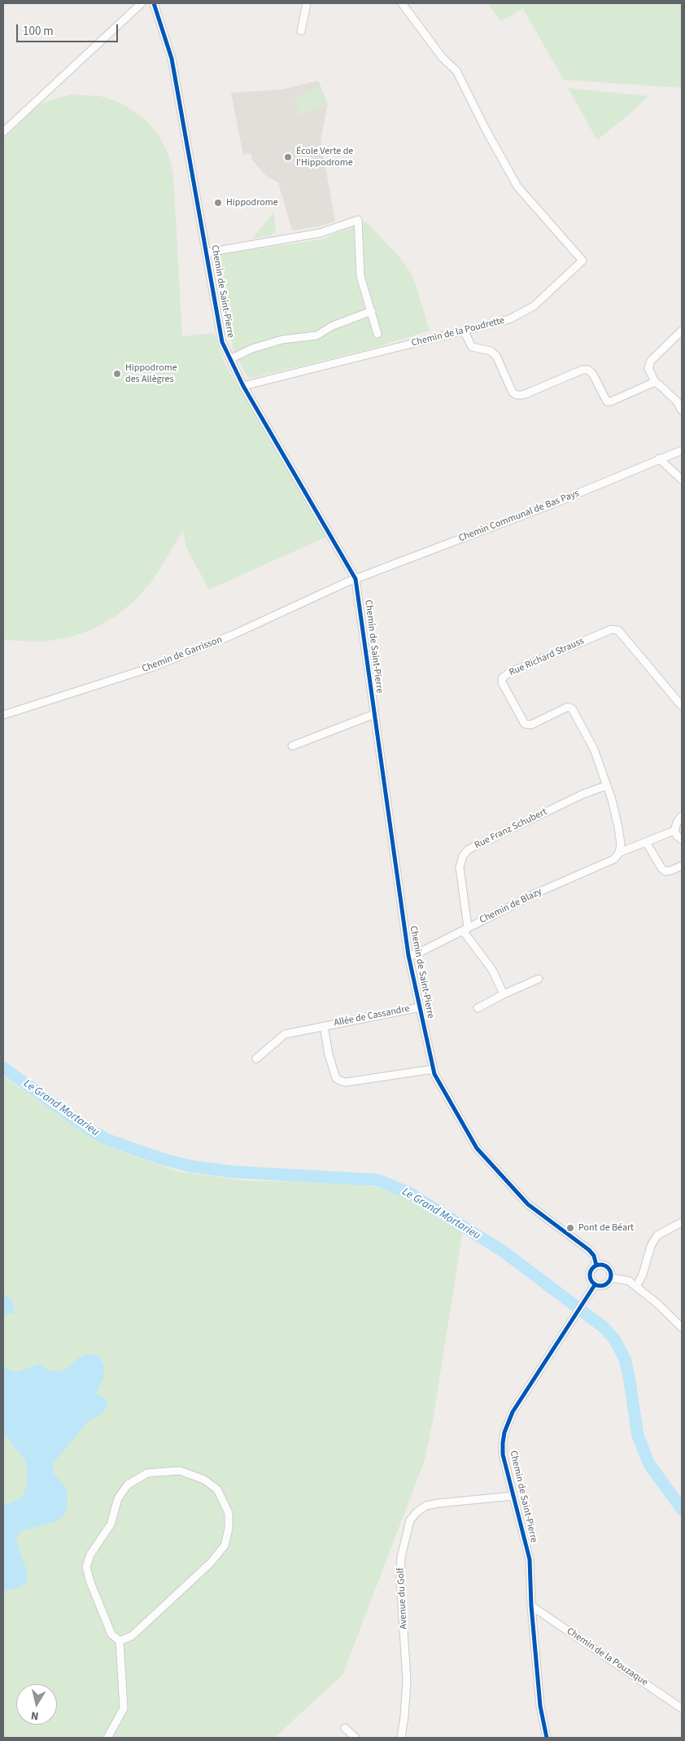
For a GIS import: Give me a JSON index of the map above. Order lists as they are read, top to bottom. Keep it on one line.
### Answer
{"streets":{"street":["Chemin de Saint-Pierre","Chemin de la Poudrette","Chemin Communal de Bas Pays","Chemin de Garrisson","Rue Richard Strauss","Rue Franz Schubert","Chemin de Blazy","Allée de Cassandre","Avenue du Golf","Chemin de la Pouzaque"]},"crossings":[["Chemin de Saint-Pierre","Chemin de la Poudrette"],["Chemin de Saint-Pierre","Chemin Communal de Bas Pays"],["Chemin de Saint-Pierre","Chemin de Garrisson"],["Chemin de Saint-Pierre","Chemin de Blazy"],["Chemin de Saint-Pierre","Allée de Cassandre"],["Chemin de Saint-Pierre","Avenue du Golf"],["Chemin de Saint-Pierre","Chemin de la Pouzaque"],["Chemin Communal de Bas Pays","Chemin de Garrisson"],["Rue Richard Strauss","Rue Franz Schubert"],["Rue Franz Schubert","Chemin de Blazy"]],"water":["Le Grand Mortarieu"],"places":["École Verte de l'Hippodrome","Hippodrome","Hippodrome des Allègres","Pont de Béart"],"scale_bar":"100 m","north":"bottom"}
